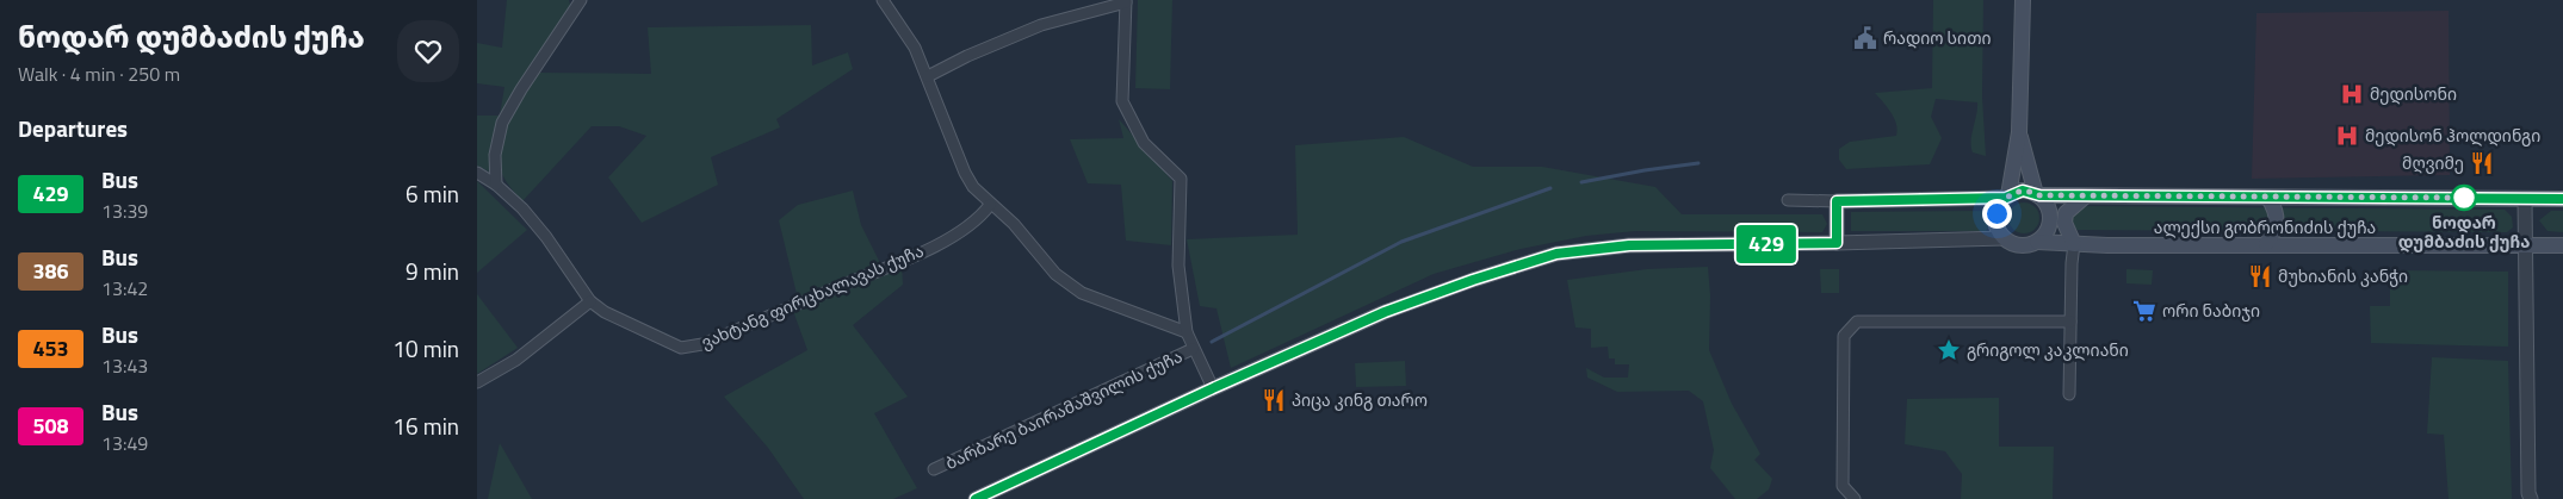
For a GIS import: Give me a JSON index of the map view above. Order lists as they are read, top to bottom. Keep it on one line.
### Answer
{"streets":{"main road":["ალექსი გობრონიძის ქუჩა"],"street":["ვახტანგ ფირცხალავას ქუჩა","ბარბარე ბაირამაშვილის ქუჩა"]},"places":{"public building":["რადიო სითი"],"hospital":["მედისონი","მედისონ ჰოლდინგი"],"restaurant":["მღვიმე","მუხიანის კანჭი","პიცა კინგ თარო"],"other":["ნოდარ დუმბაძის ქუჩა"],"supermarket":["ორი ნაბიჯი"],"place":["გრიგოლ კაკლიანი"]},"lines":["bus line 429"],"page":{"heading":[["ნოდარ დუმბაძის ქუჩა","Walk · 4 min · 250 m"],"Departures"],"on_map":"429","list":[{"mark":"429","name":"Bus","note":"13:39","value":"6 min"},{"mark":"386","name":"Bus","note":"13:42","value":"9 min"},{"mark":"453","name":"Bus","note":"13:43","value":"10 min"},{"mark":"508","name":"Bus","note":"13:49","value":"16 min"}]}}
